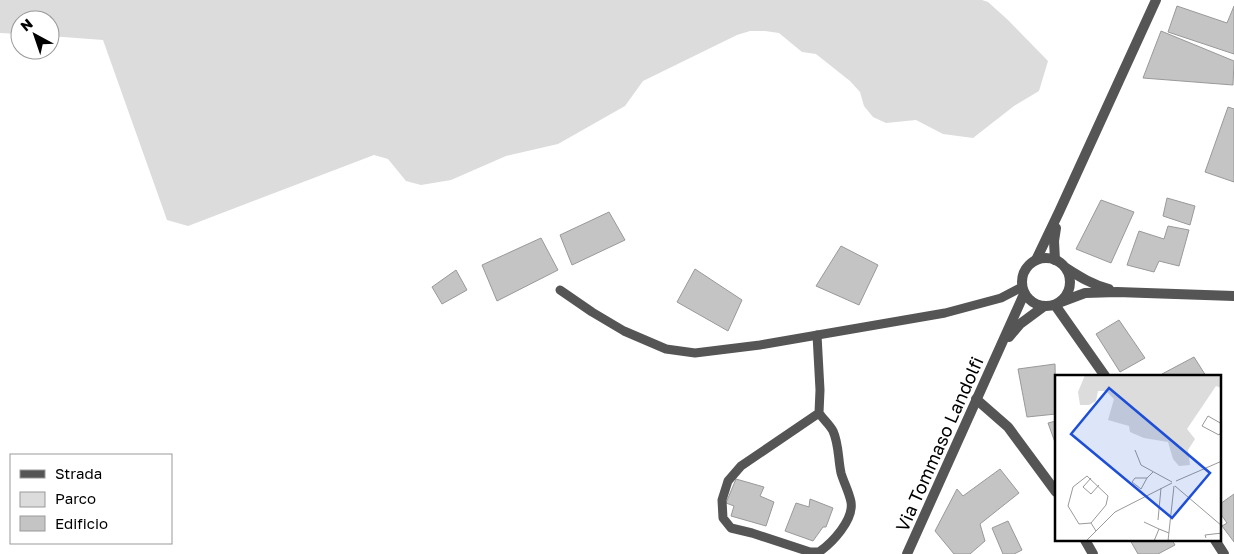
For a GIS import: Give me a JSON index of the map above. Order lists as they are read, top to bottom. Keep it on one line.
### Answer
{"streets":{"street":["Via Tommaso Landolfi"]},"legend":["Strada","Parco","Edificio"],"north":"top left"}
